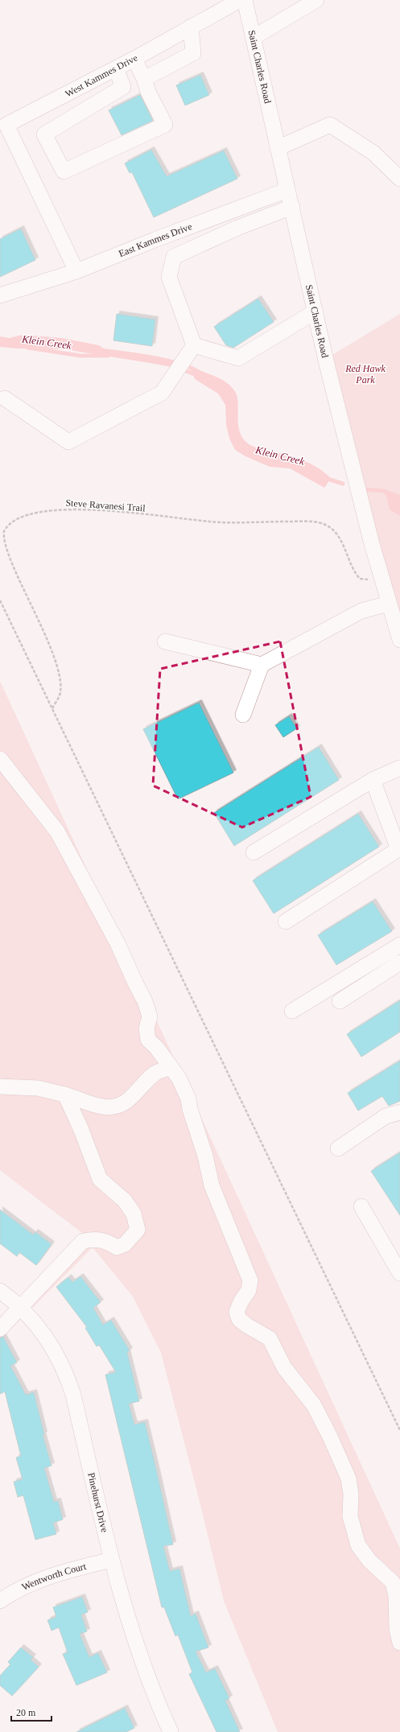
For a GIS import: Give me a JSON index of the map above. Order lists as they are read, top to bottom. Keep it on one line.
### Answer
{"streets":{"street":["Saint Charles Road","West Kammes Drive","East Kammes Drive","Pinehurst Drive","Wentworth Court"],"path":["Steve Ravanesi Trail"]},"crossings":[["Saint Charles Road","East Kammes Drive"],["West Kammes Drive","East Kammes Drive"],["Pinehurst Drive","Wentworth Court"]],"water":["Klein Creek"],"parks":["Red Hawk Park"],"scale_bar":"20 m"}
